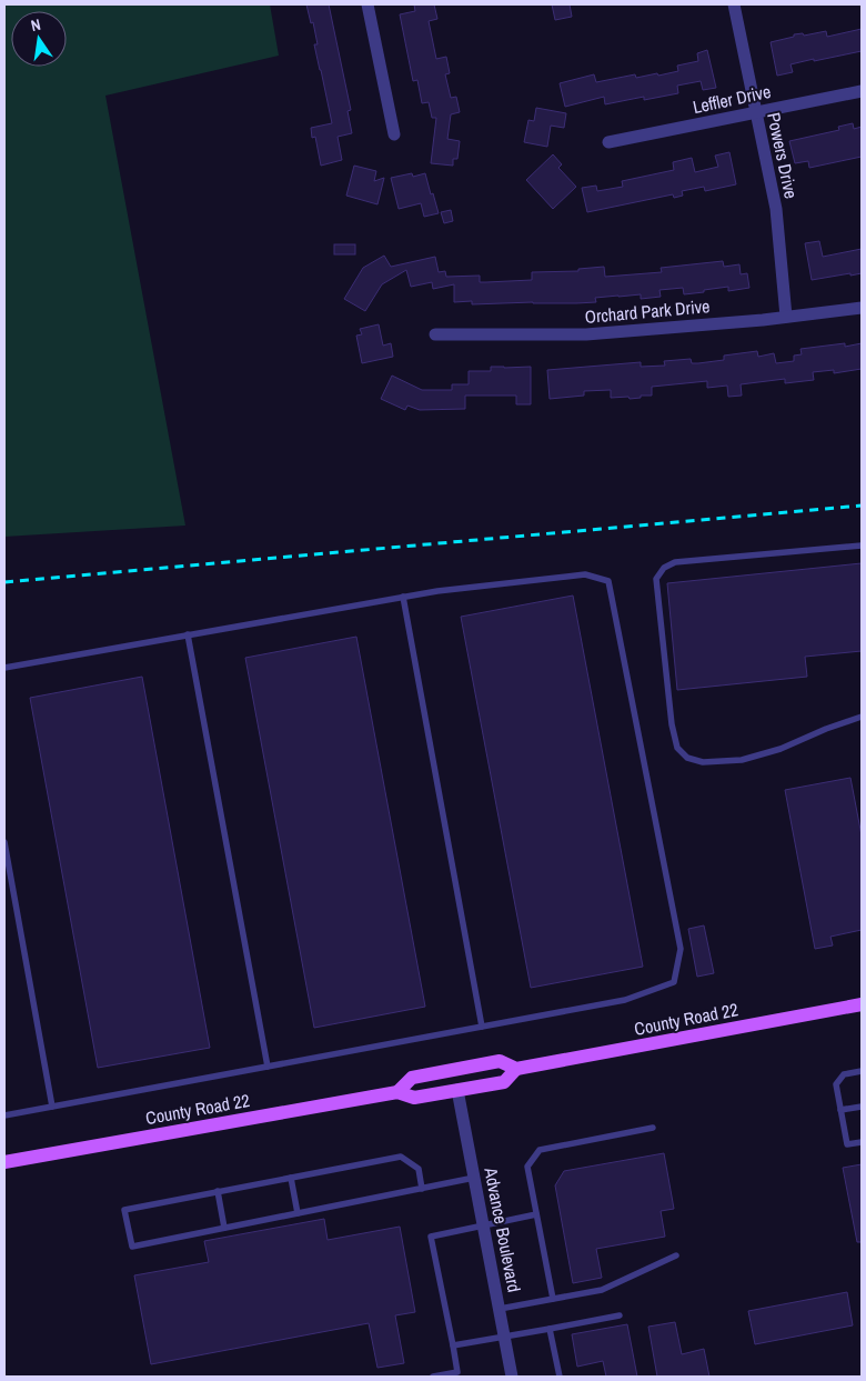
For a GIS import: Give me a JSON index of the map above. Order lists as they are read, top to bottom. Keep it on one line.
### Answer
{"streets":{"main road":["County Road 22"],"street":["Leffler Drive","Powers Drive","Orchard Park Drive","Advance Boulevard"]},"crossings":[["Leffler Drive","Powers Drive"],["Powers Drive","Orchard Park Drive"],["County Road 22","Advance Boulevard"]],"north":"top"}
